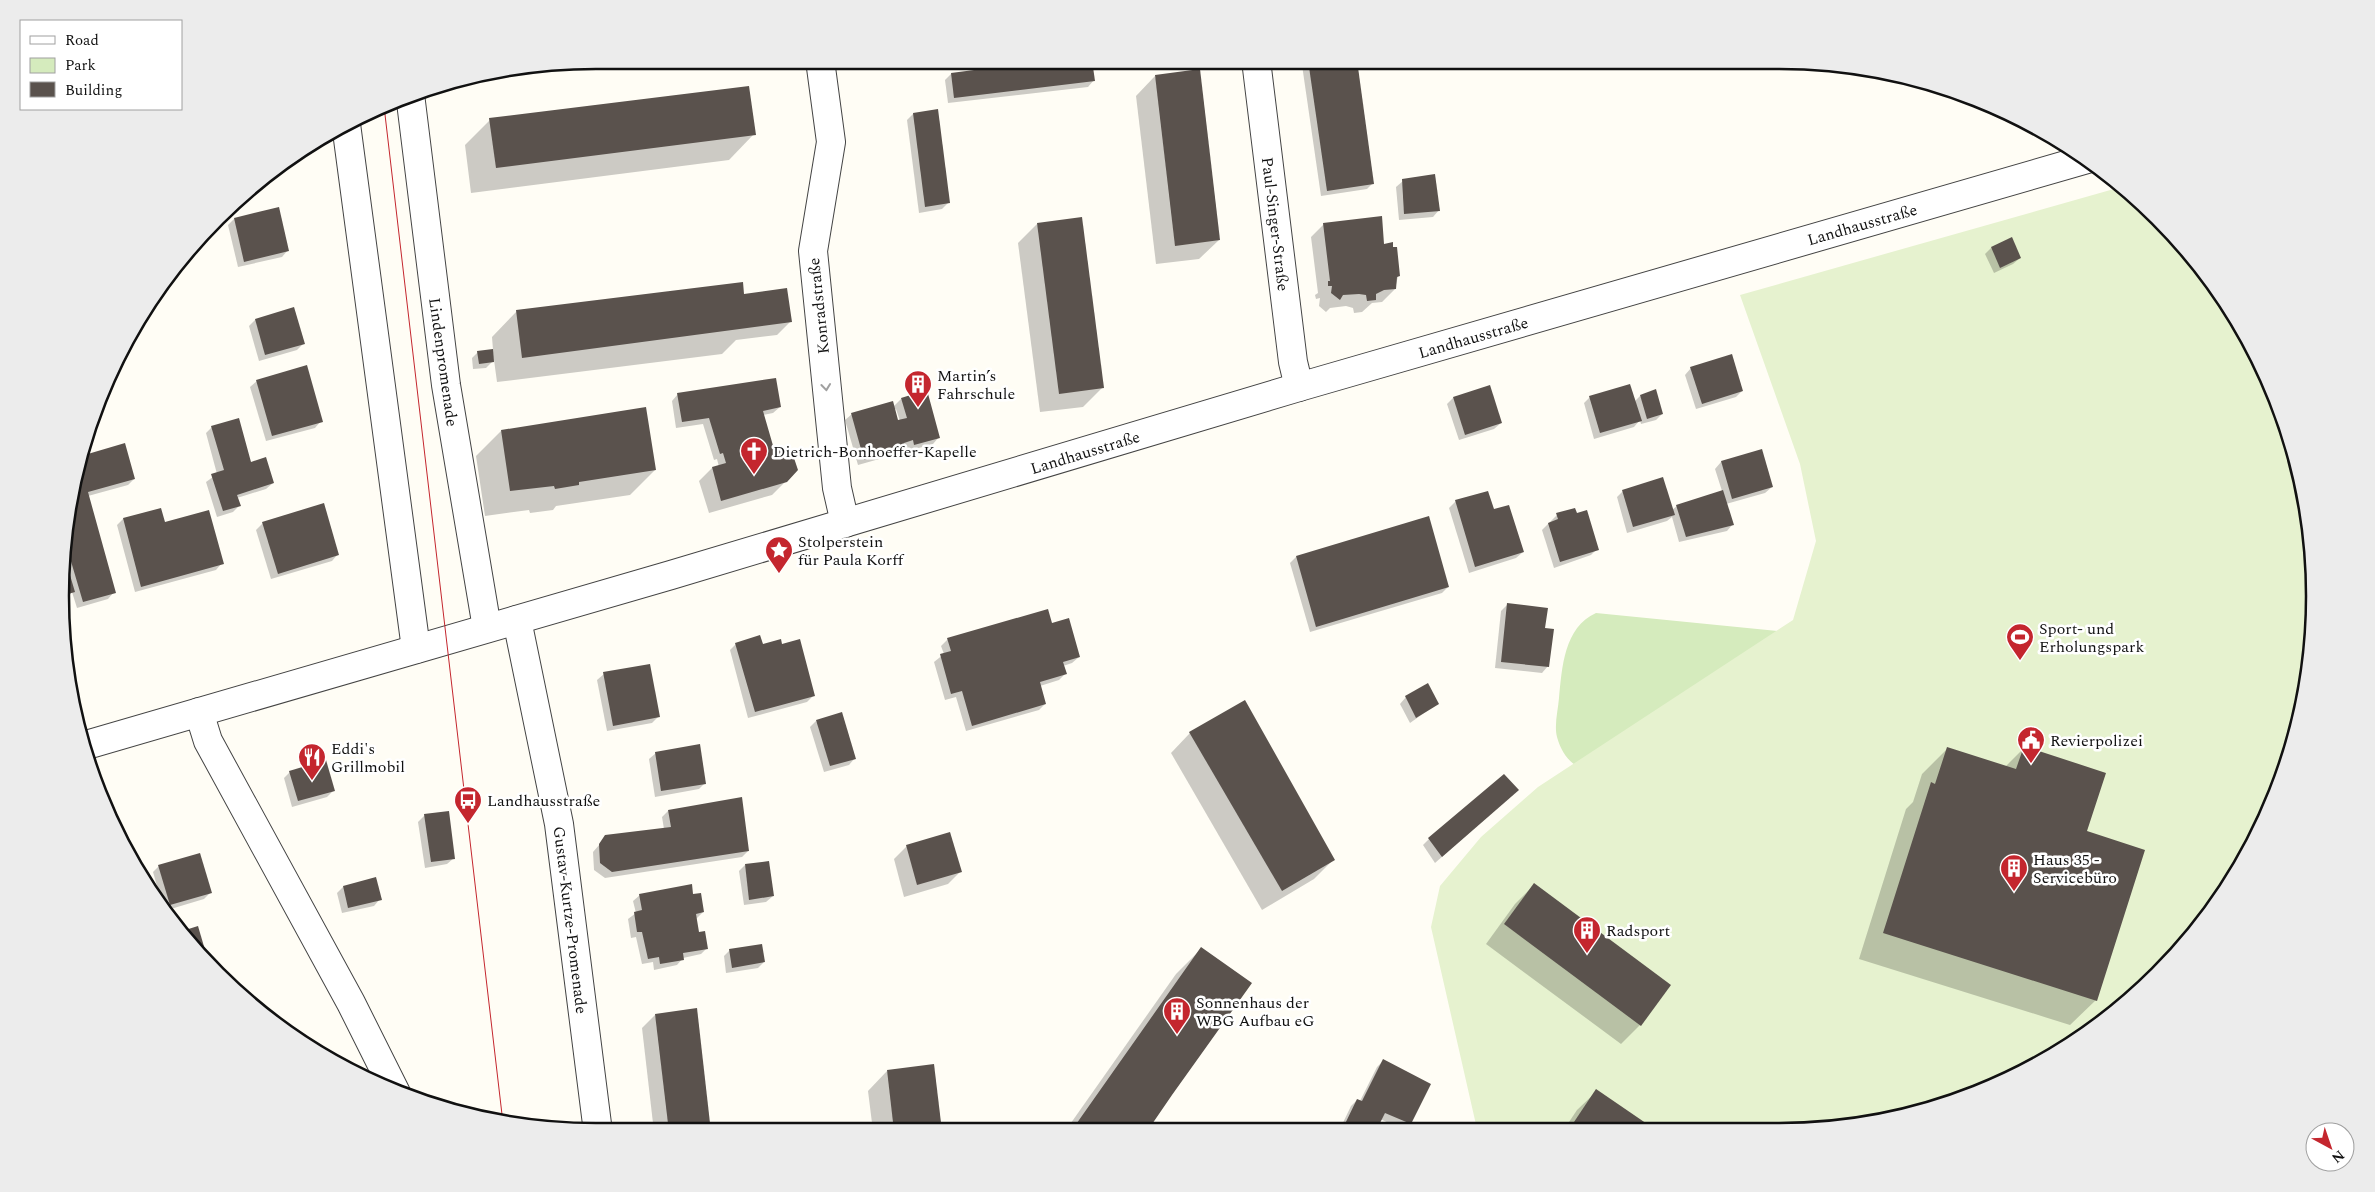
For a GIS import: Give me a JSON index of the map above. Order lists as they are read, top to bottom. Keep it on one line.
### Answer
{"streets":{"street":["Paul-Singer-Straße","Landhausstraße","Konradstraße","Lindenpromenade","Gustav-Kurtze-Promenade"]},"crossings":[["Paul-Singer-Straße","Landhausstraße"],["Landhausstraße","Konradstraße"],["Landhausstraße","Lindenpromenade"],["Landhausstraße","Gustav-Kurtze-Promenade"]],"one_way":["Konradstraße"],"places":{"building":["Martin’s Fahrschule","Haus 35 - Servicebüro","Radsport","Sonnenhaus der WBG Aufbau eG"],"church":["Dietrich-Bonhoeffer-Kapelle"],"place":["Stolperstein für Paula Korff"],"sports":["Sport- und Erholungspark"],"public building":["Revierpolizei"],"restaurant":["Eddi's Grillmobil"],"bus stop":["Landhausstraße"]},"legend":["Road","Park","Building"],"north":"bottom right"}
